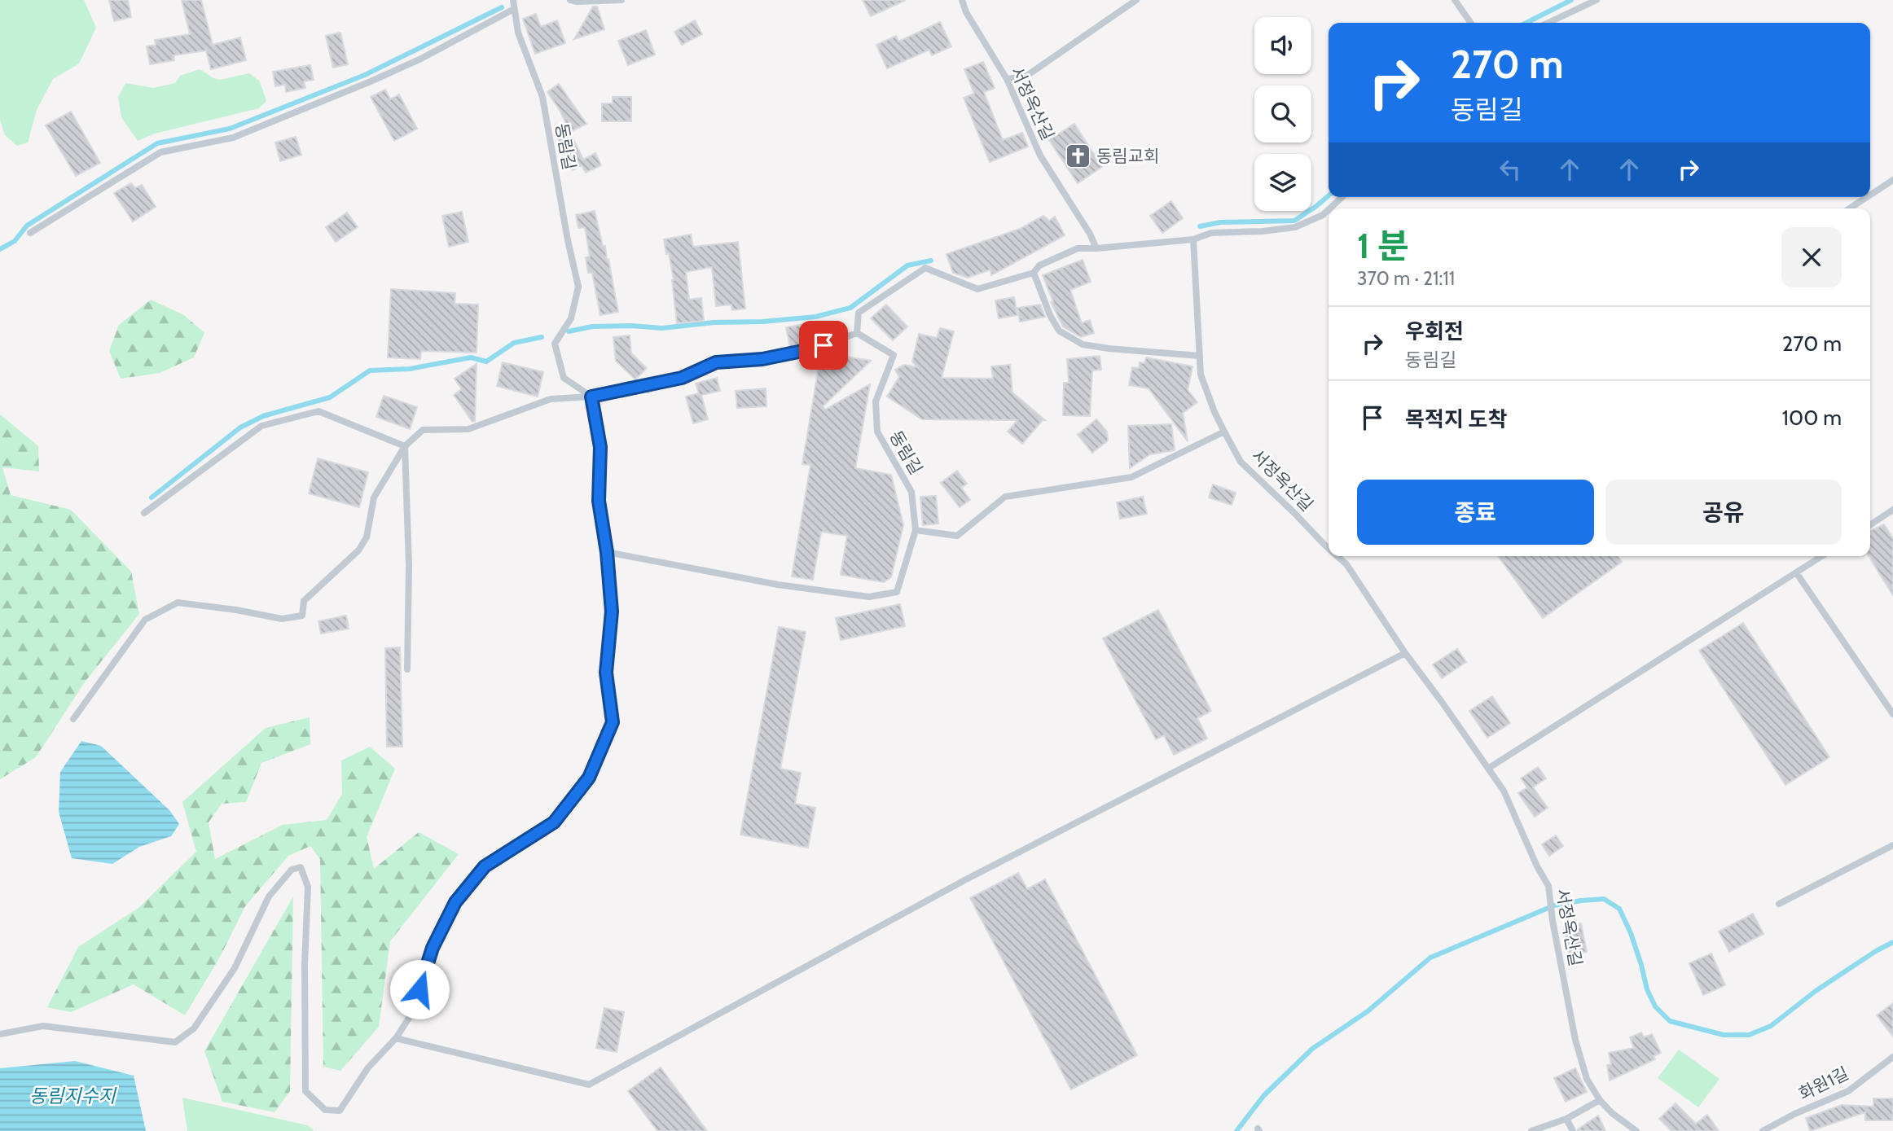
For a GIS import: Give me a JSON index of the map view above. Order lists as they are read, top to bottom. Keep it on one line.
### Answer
{"streets":{"lane":["서정옥산길","동림길","화원1길"]},"water":["동림지수지"],"places":{"church":["동림교회"]},"page":{"turn":["270 m","동림길"],"heading":["1 분","370 m · 21:11"],"list":[{"name":"우회전","note":"동림길","value":"270 m"},{"name":"목적지 도착","value":"100 m"}],"buttons":["종료","공유"]}}
